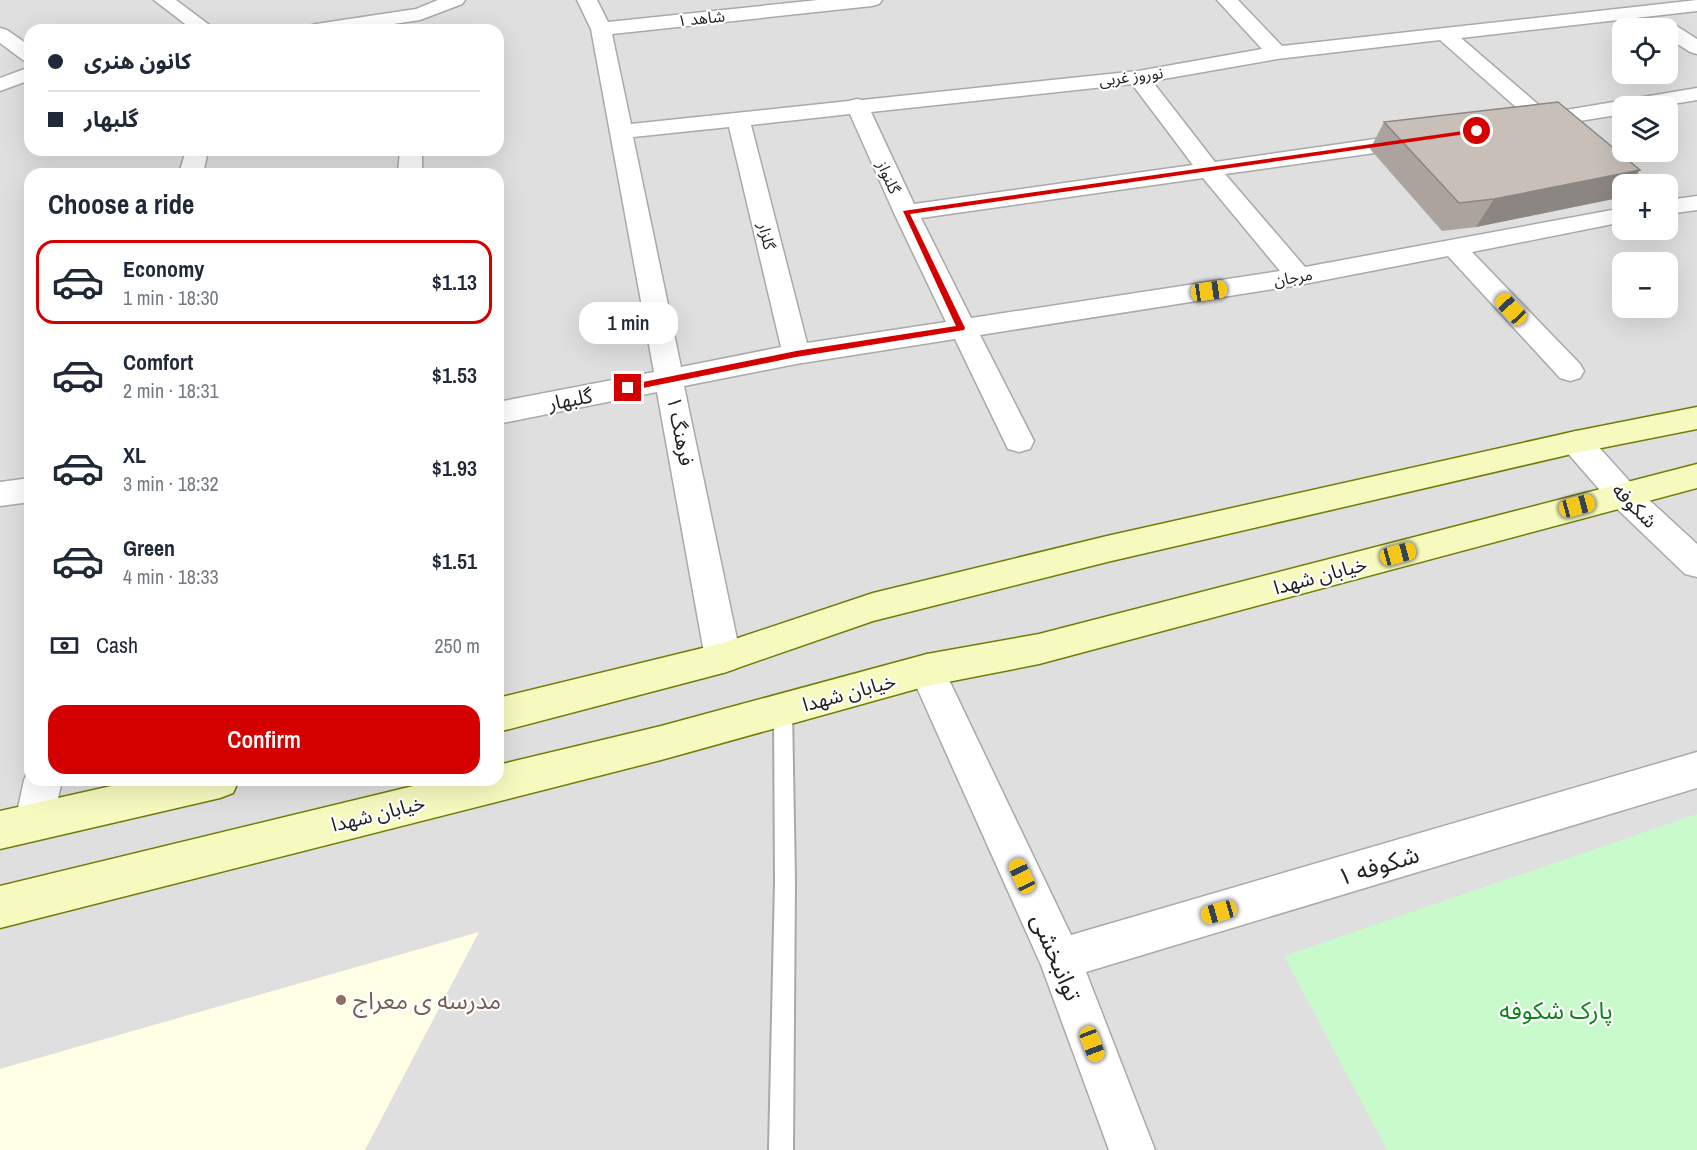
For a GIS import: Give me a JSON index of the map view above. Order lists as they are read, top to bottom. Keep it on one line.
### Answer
{"streets":{"main road":["خیابان شهدا"],"street":["شاهد ۱","نوروز غربی","گلنواز","گلزار","مرجان","گلبهار","فرهنگ ۱","شکوفه","شکوفه ۱","توانبخشی"]},"crossings":[["شاهد ۱","فرهنگ ۱"],["نوروز غربی","گلنواز"],["نوروز غربی","گلزار"],["نوروز غربی","فرهنگ ۱"],["گلنواز","مرجان"],["گلنواز","گلبهار"],["گلزار","گلبهار"],["مرجان","گلبهار"],["گلبهار","فرهنگ ۱"],["شکوفه","خیابان شهدا"],["خیابان شهدا","توانبخشی"],["شکوفه ۱","توانبخشی"]],"parks":["پارک شکوفه"],"places":["مدرسه ی معراج"],"page":{"map_buttons":["+","−"],"banner":["کانون هنری","گلبهار"],"heading":"Choose a ride","list":[{"name":"Economy","note":"1 min · 18:30","value":"$1.13"},{"name":"Comfort","note":"2 min · 18:31","value":"$1.53"},{"name":"XL","note":"3 min · 18:32","value":"$1.93"},{"name":"Green","note":"4 min · 18:33","value":"$1.51"}],"bubble":"1 min","pay":["Cash","250 m"],"buttons":"Confirm"}}
